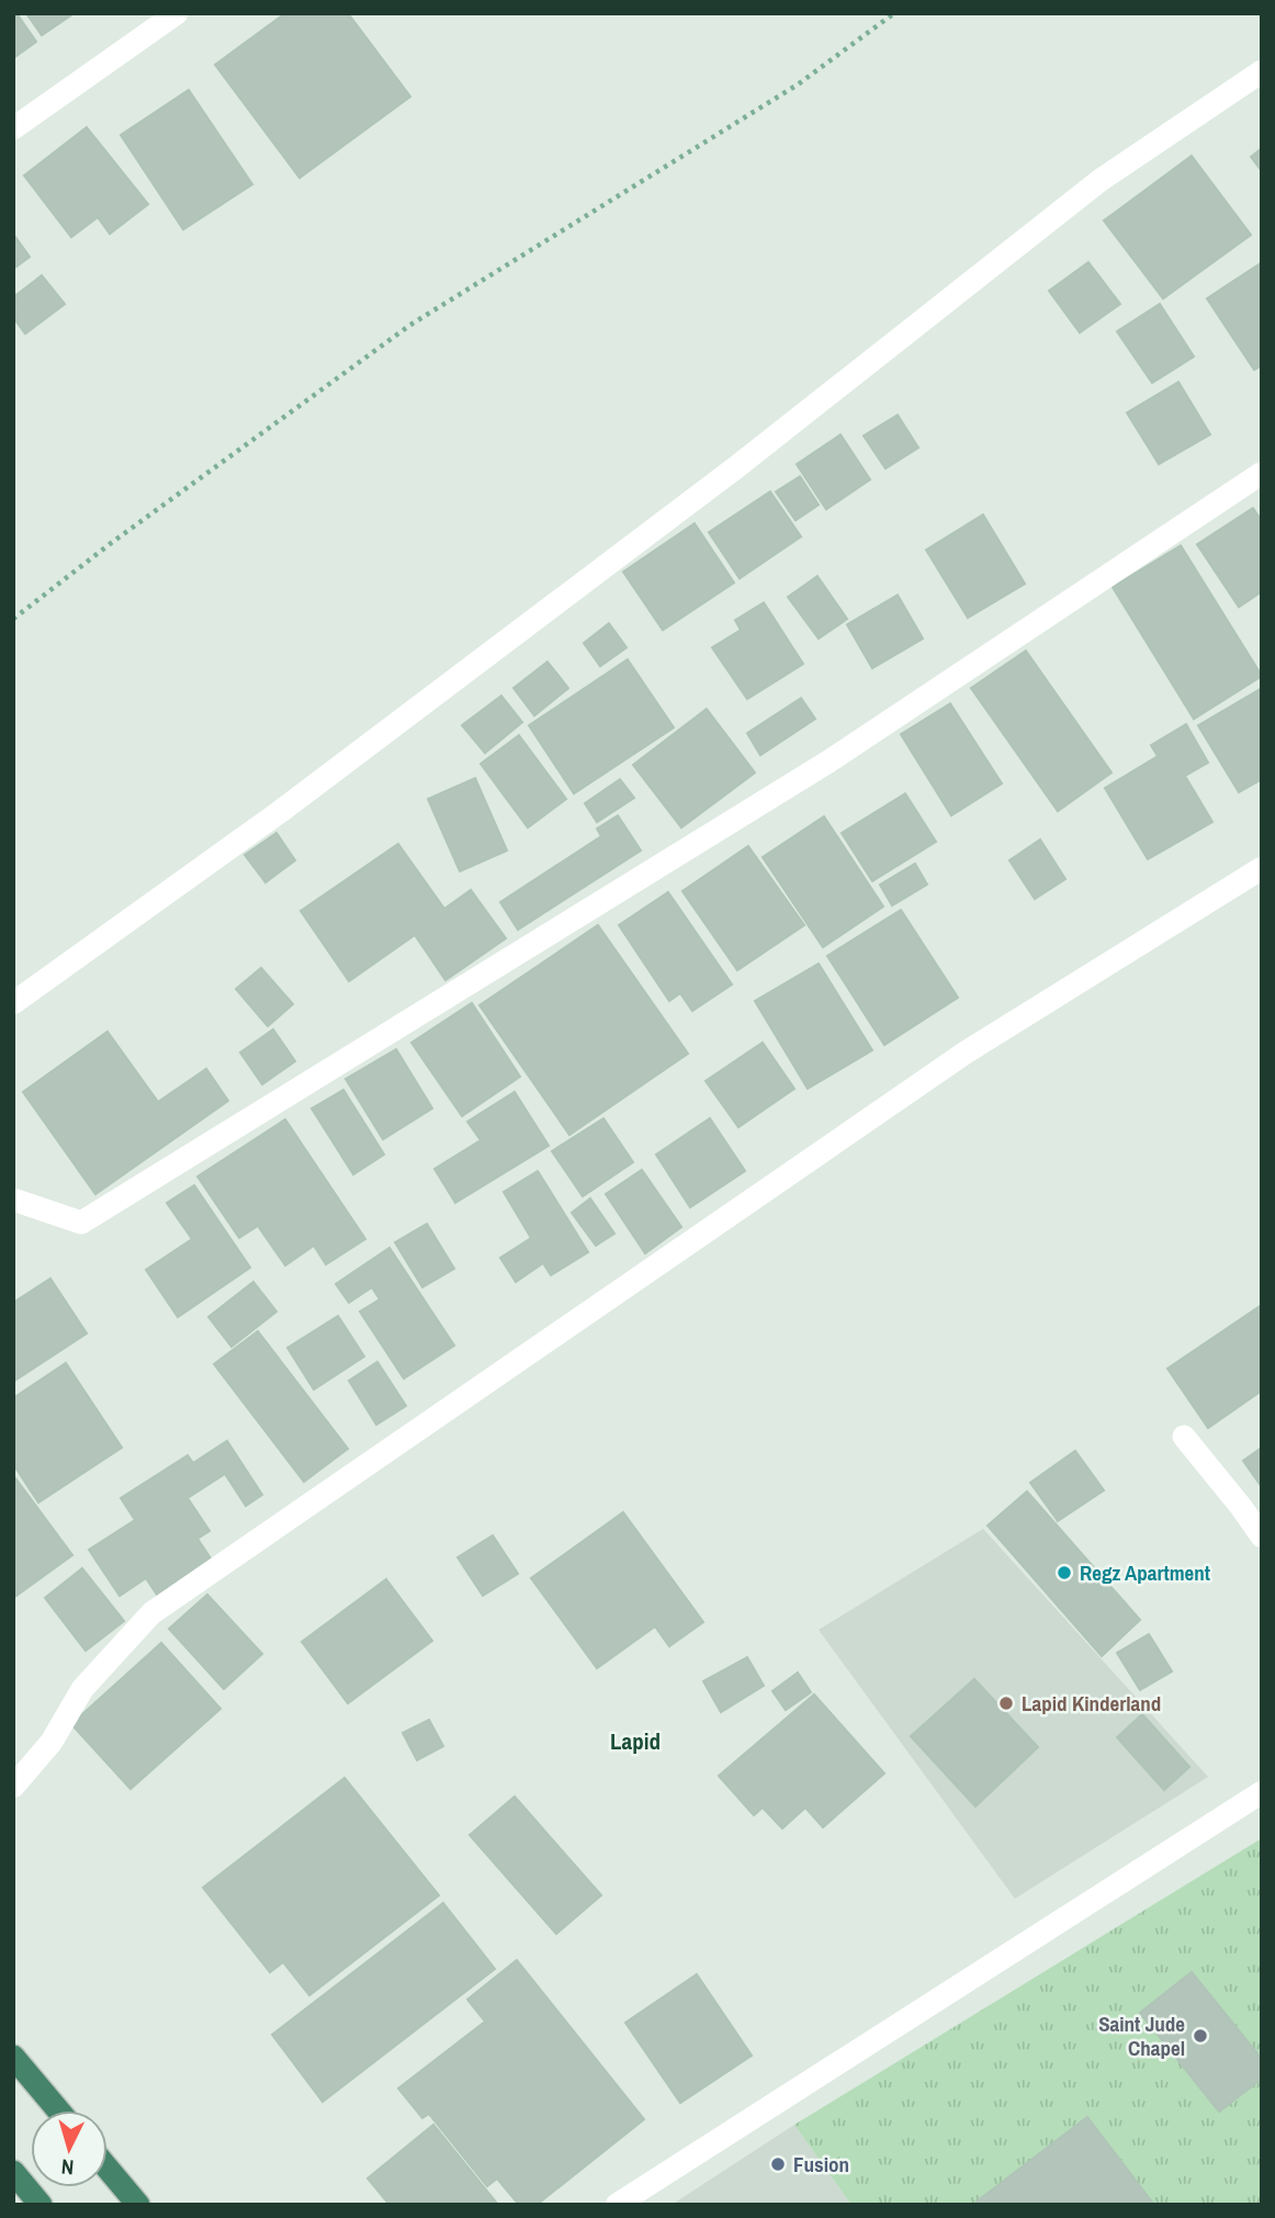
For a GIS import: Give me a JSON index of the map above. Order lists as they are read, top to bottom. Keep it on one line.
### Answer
{"districts":["Lapid"],"places":["Regz Apartment","Lapid Kinderland","Saint Jude Chapel","Fusion"],"north":"bottom"}
